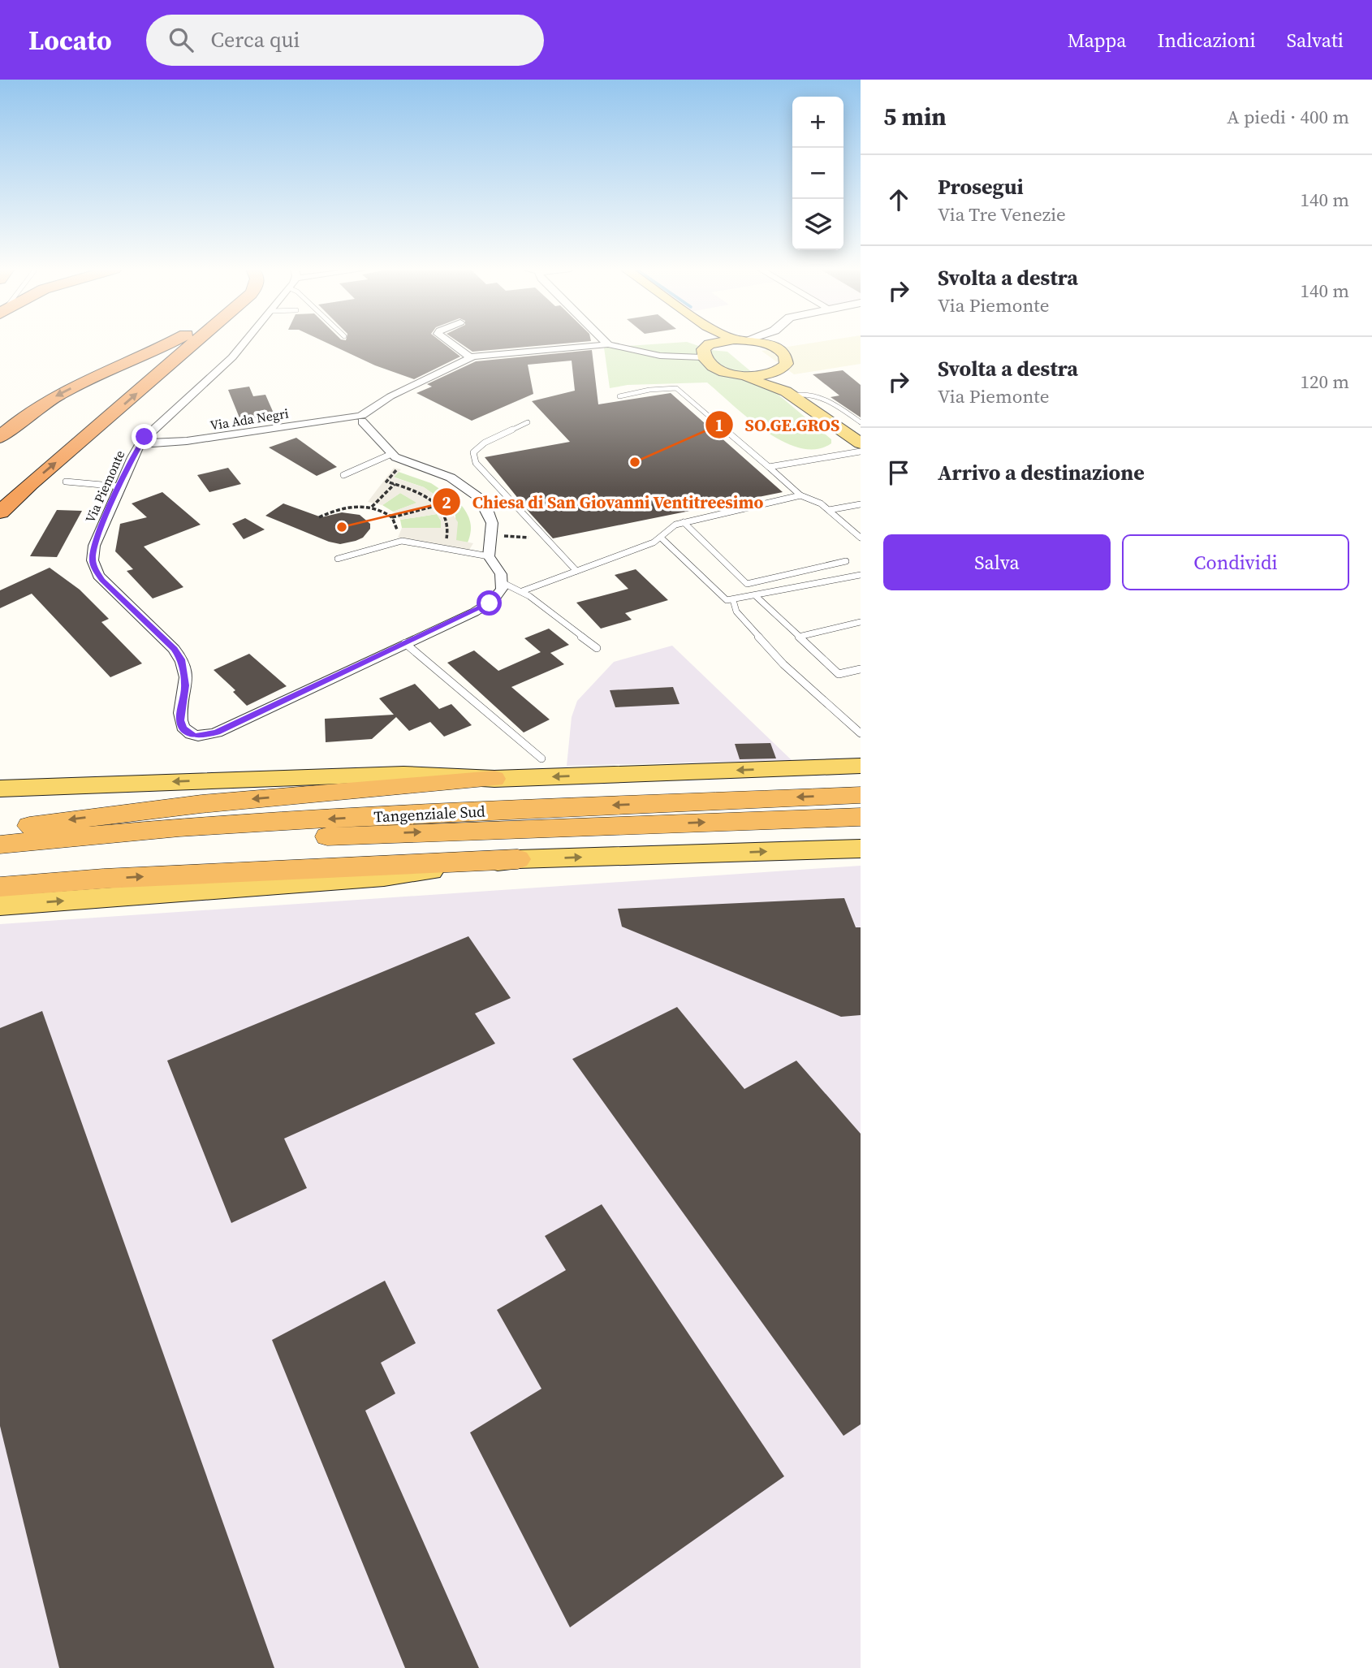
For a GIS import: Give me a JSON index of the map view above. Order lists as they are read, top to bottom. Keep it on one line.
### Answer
{"streets":{"highway":["Tangenziale Sud"],"street":["Via Ada Negri","Via Piemonte"]},"crossings":[["Via Ada Negri","Via Piemonte"]],"places":["SO.GE.GROS","Chiesa di San Giovanni Ventitreesimo"],"page":{"header":"Locato","search":"Cerca qui","nav":["Mappa","Indicazioni","Salvati"],"heading":["5 min","A piedi · 400 m"],"map_buttons":["+","−"],"list":[["Prosegui","Via Tre Venezie","140 m"],["Svolta a destra","Via Piemonte","140 m"],["Svolta a destra","Via Piemonte","120 m"],"Arrivo a destinazione"],"buttons":["Salva","Condividi"]}}
